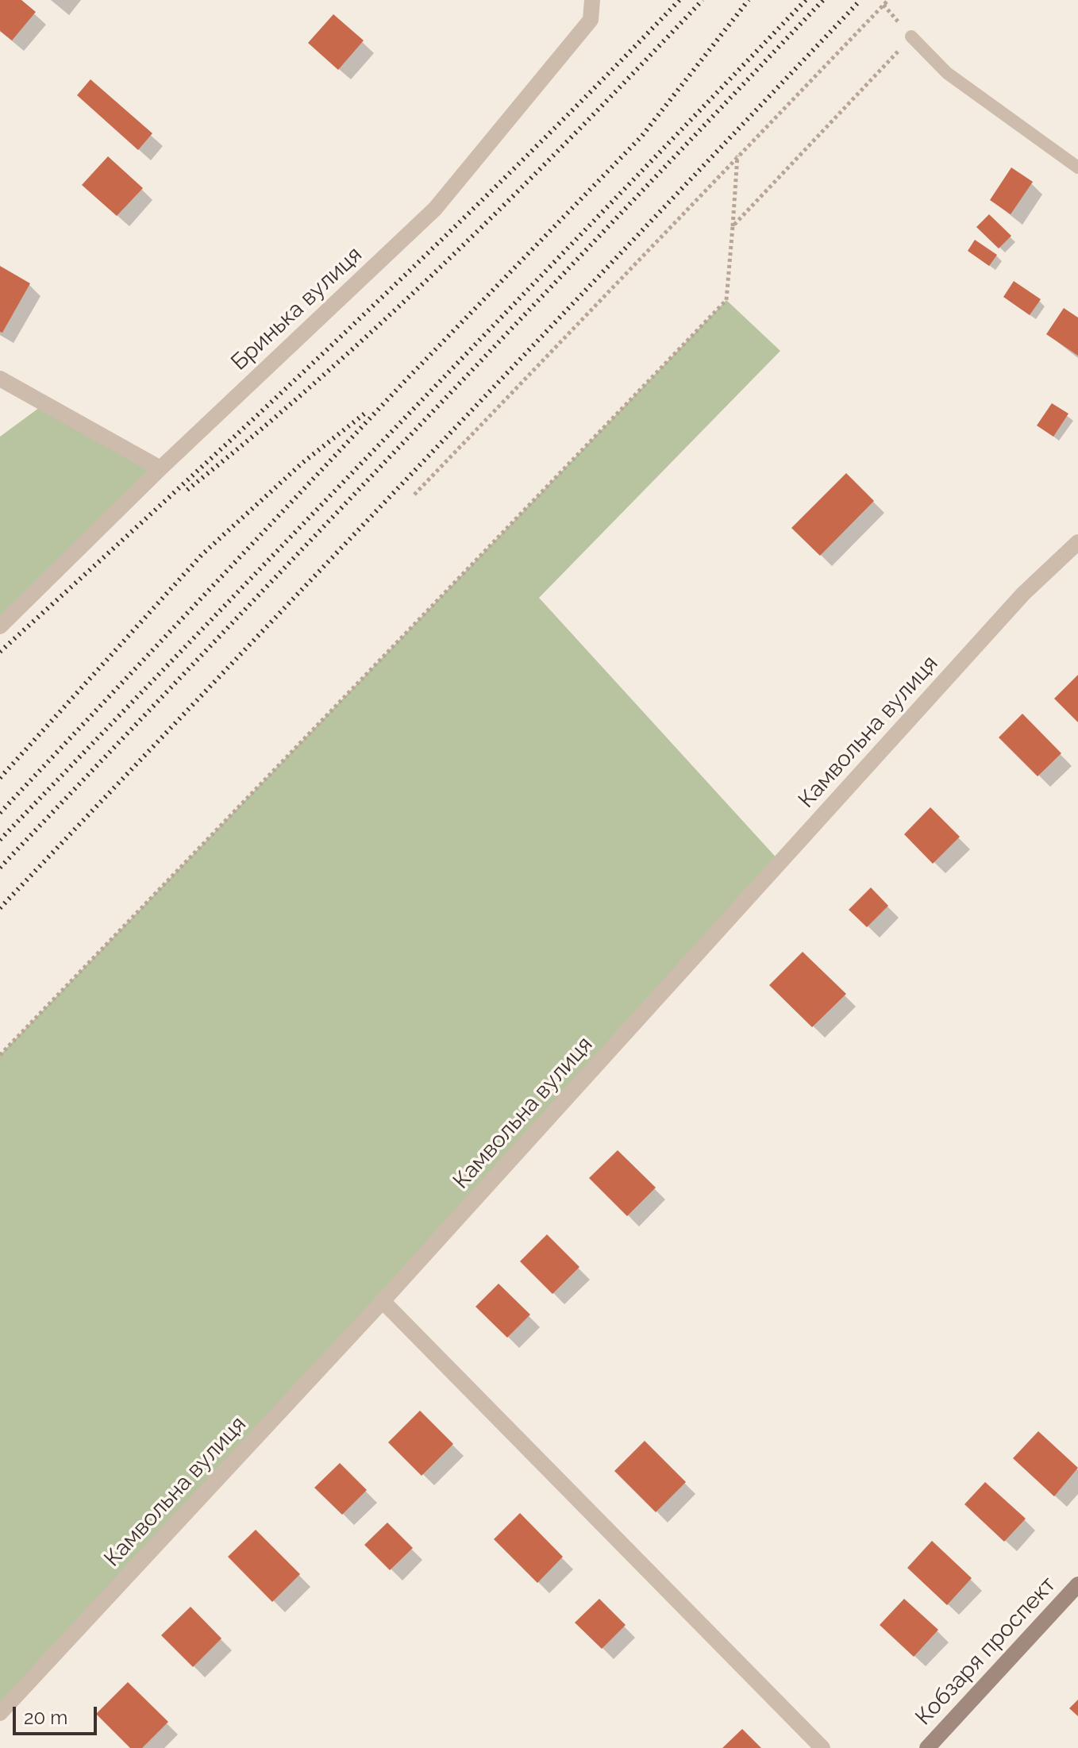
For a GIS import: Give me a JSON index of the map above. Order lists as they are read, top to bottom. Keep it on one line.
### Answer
{"streets":{"main road":["Кобзаря проспект"],"street":["Бринька вулиця","Камвольна вулиця"]},"scale_bar":"20 m"}
